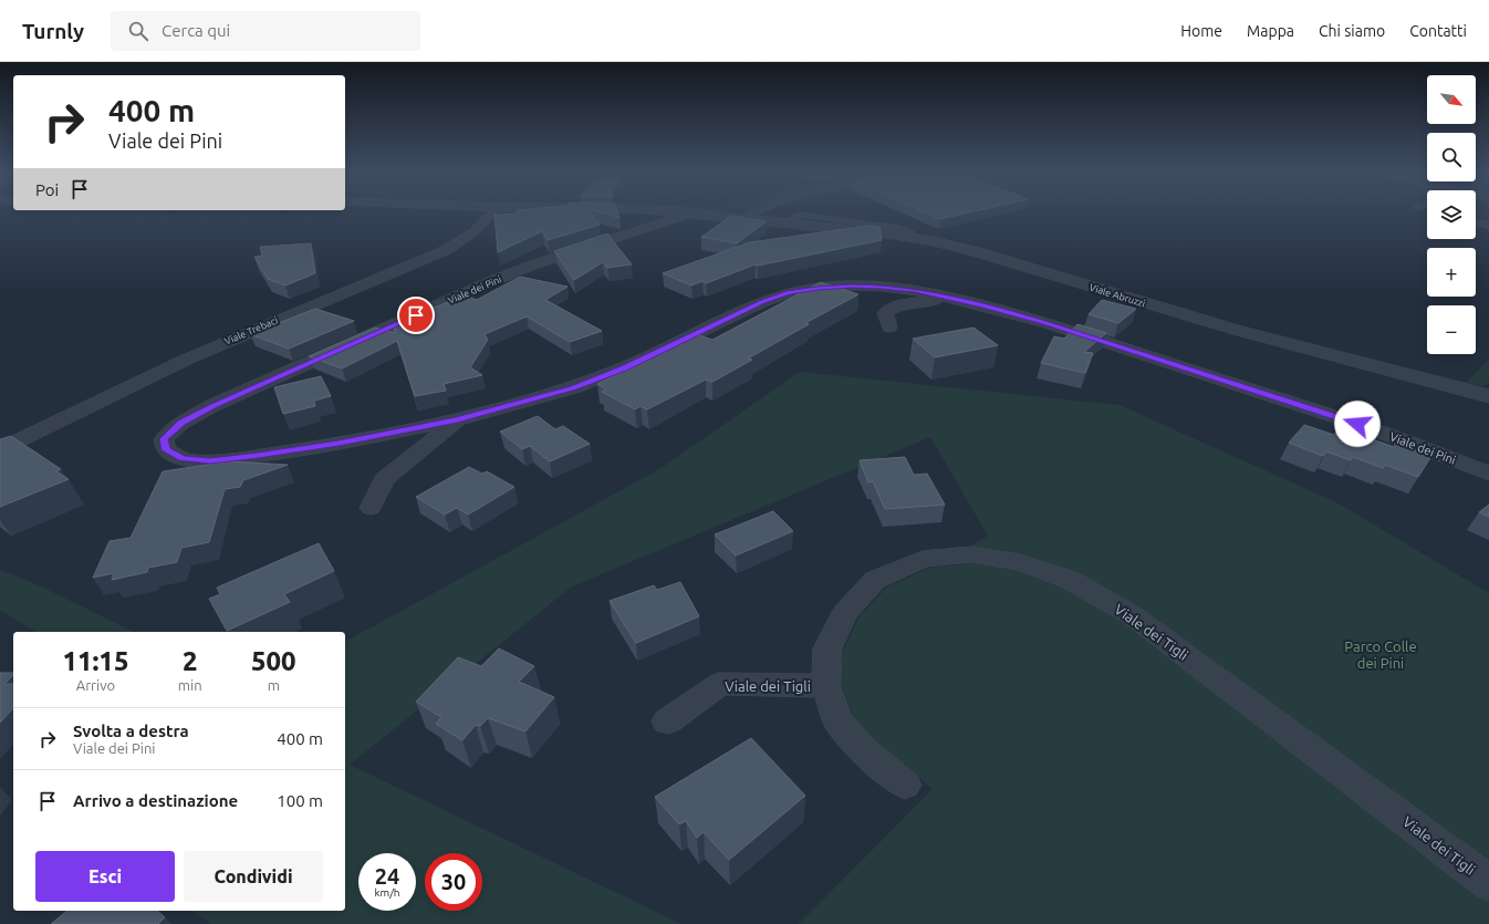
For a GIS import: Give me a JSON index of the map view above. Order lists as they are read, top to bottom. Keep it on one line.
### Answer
{"streets":{"street":["Viale dei Pini","Viale Abruzzi","Viale Trebaci","Viale dei Tigli"]},"crossings":[["Viale dei Pini","Viale Abruzzi"]],"parks":["Parco Colle dei Pini"],"north":"bottom right","page":{"header":"Turnly","search":"Cerca qui","nav":["Home","Mappa","Chi siamo","Contatti"],"map_buttons":["+","−"],"turn":["400 m","Viale dei Pini"],"then":"Poi","eta":["11:15","Arrivo","2","min","500","m"],"list":[{"name":"Svolta a destra","note":"Viale dei Pini","value":"400 m"},{"name":"Arrivo a destinazione","value":"100 m"}],"buttons":["Esci","Condividi"],"speed":"24 km/h","limit":"30"}}
